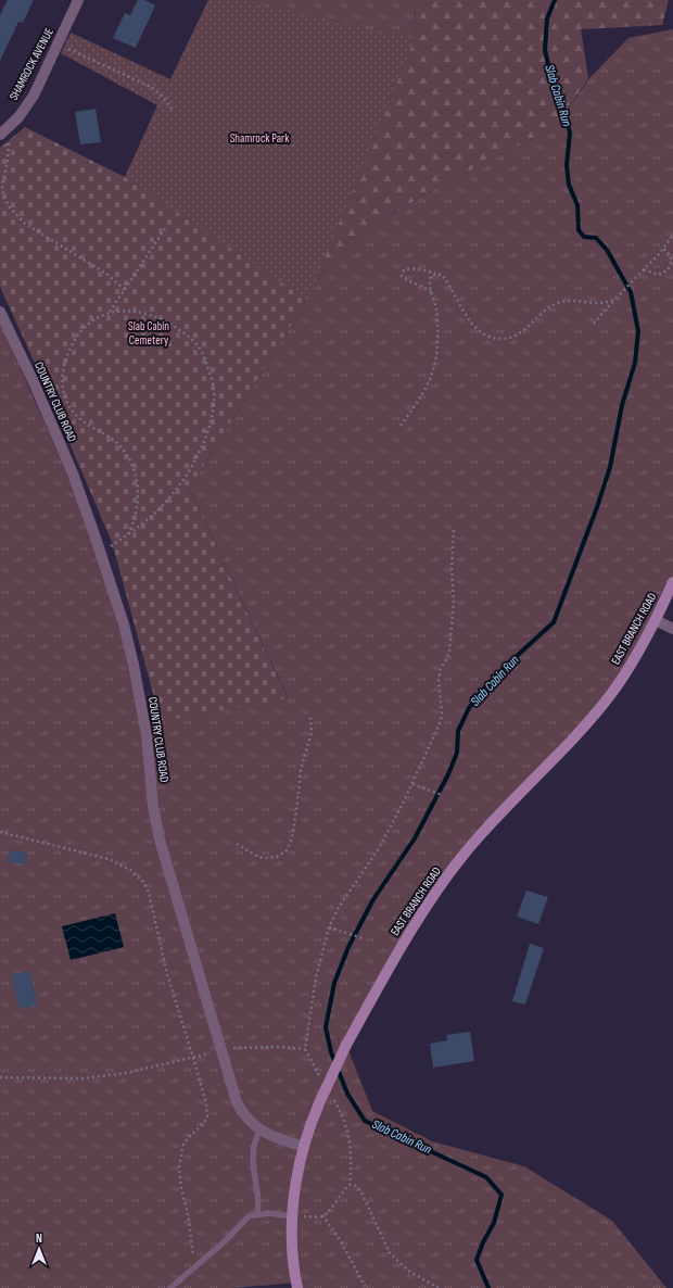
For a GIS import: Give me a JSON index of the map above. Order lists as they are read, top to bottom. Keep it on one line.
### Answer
{"streets":{"main road":["EAST BRANCH ROAD"],"street":["SHAMROCK AVENUE","COUNTRY CLUB ROAD"]},"crossings":[["COUNTRY CLUB ROAD","EAST BRANCH ROAD"]],"water":["Slab Cabin Run"],"parks":["Shamrock Park","Slab Cabin Cemetery"],"north":"top"}
